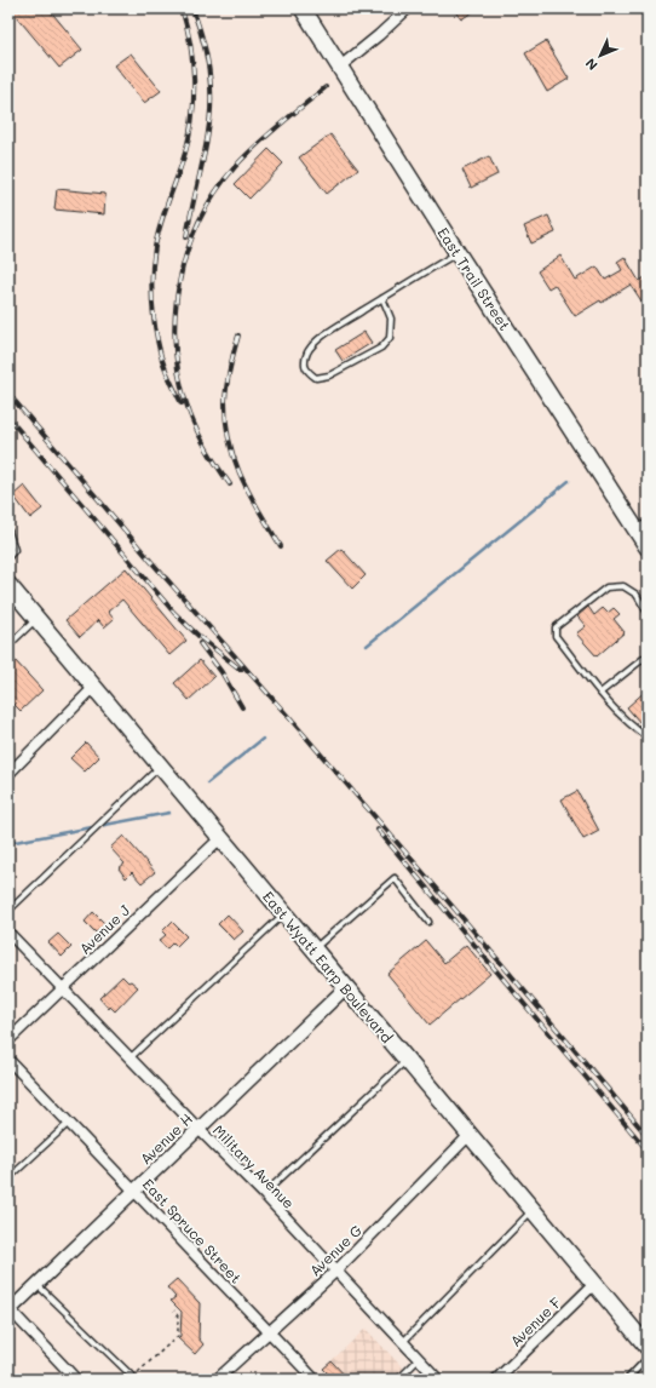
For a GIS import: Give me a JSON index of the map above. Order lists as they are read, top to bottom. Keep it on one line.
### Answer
{"streets":{"main road":["East Trail Street","East Wyatt Earp Boulevard"],"street":["Avenue J","Avenue H","Military Avenue","East Spruce Street","Avenue G","Avenue F"]},"crossings":[["Avenue J","East Wyatt Earp Boulevard"],["Avenue J","Military Avenue"],["East Wyatt Earp Boulevard","Avenue H"],["East Wyatt Earp Boulevard","Avenue G"],["East Wyatt Earp Boulevard","Avenue F"],["Avenue H","Military Avenue"],["Avenue H","East Spruce Street"],["Military Avenue","Avenue G"],["East Spruce Street","Avenue G"]],"north":"bottom left"}
